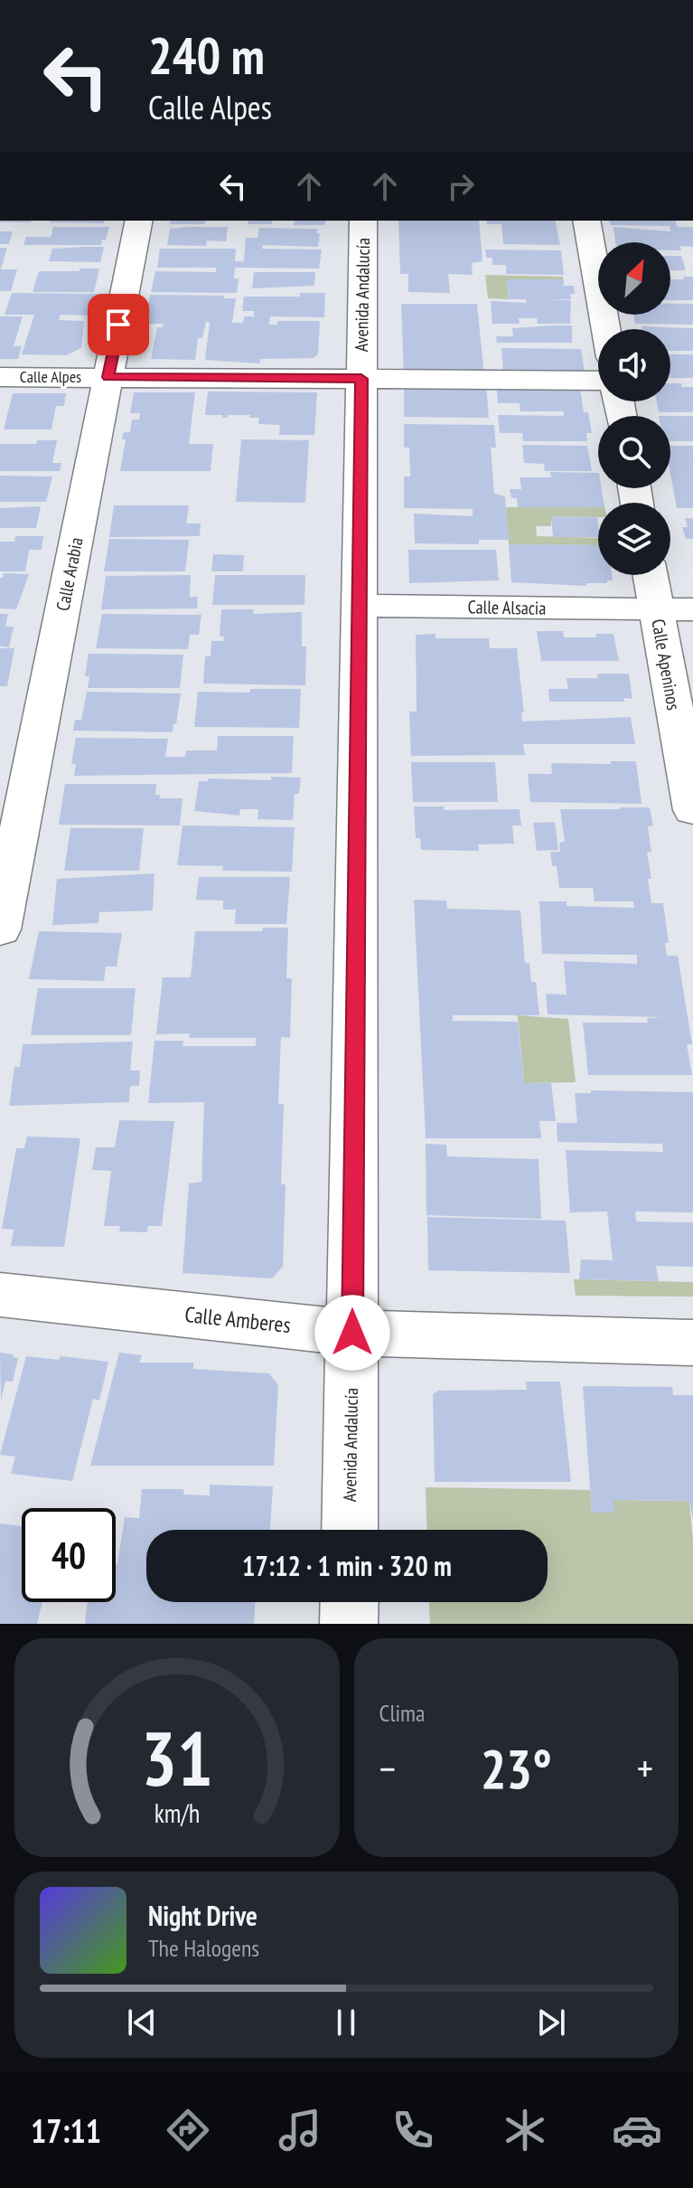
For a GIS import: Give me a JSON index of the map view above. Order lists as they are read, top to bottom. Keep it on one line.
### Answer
{"streets":{"street":["Avenida Andalucía","Calle Alpes","Calle Arabia","Calle Alsacia","Calle Apeninos","Calle Amberes"]},"crossings":[["Avenida Andalucía","Calle Alpes"],["Avenida Andalucía","Calle Alsacia"],["Avenida Andalucía","Calle Amberes"],["Calle Alpes","Calle Arabia"],["Calle Alsacia","Calle Apeninos"]],"north":"top right","page":{"turn":["240 m","Calle Alpes"],"limit":"40","trip":"17:12 · 1 min · 320 m","tile":"Clima","heat":["−","23°","+"],"song":["Night Drive","The Halogens"],"tabs":"17:11","gauge":["31","km/h"]}}
